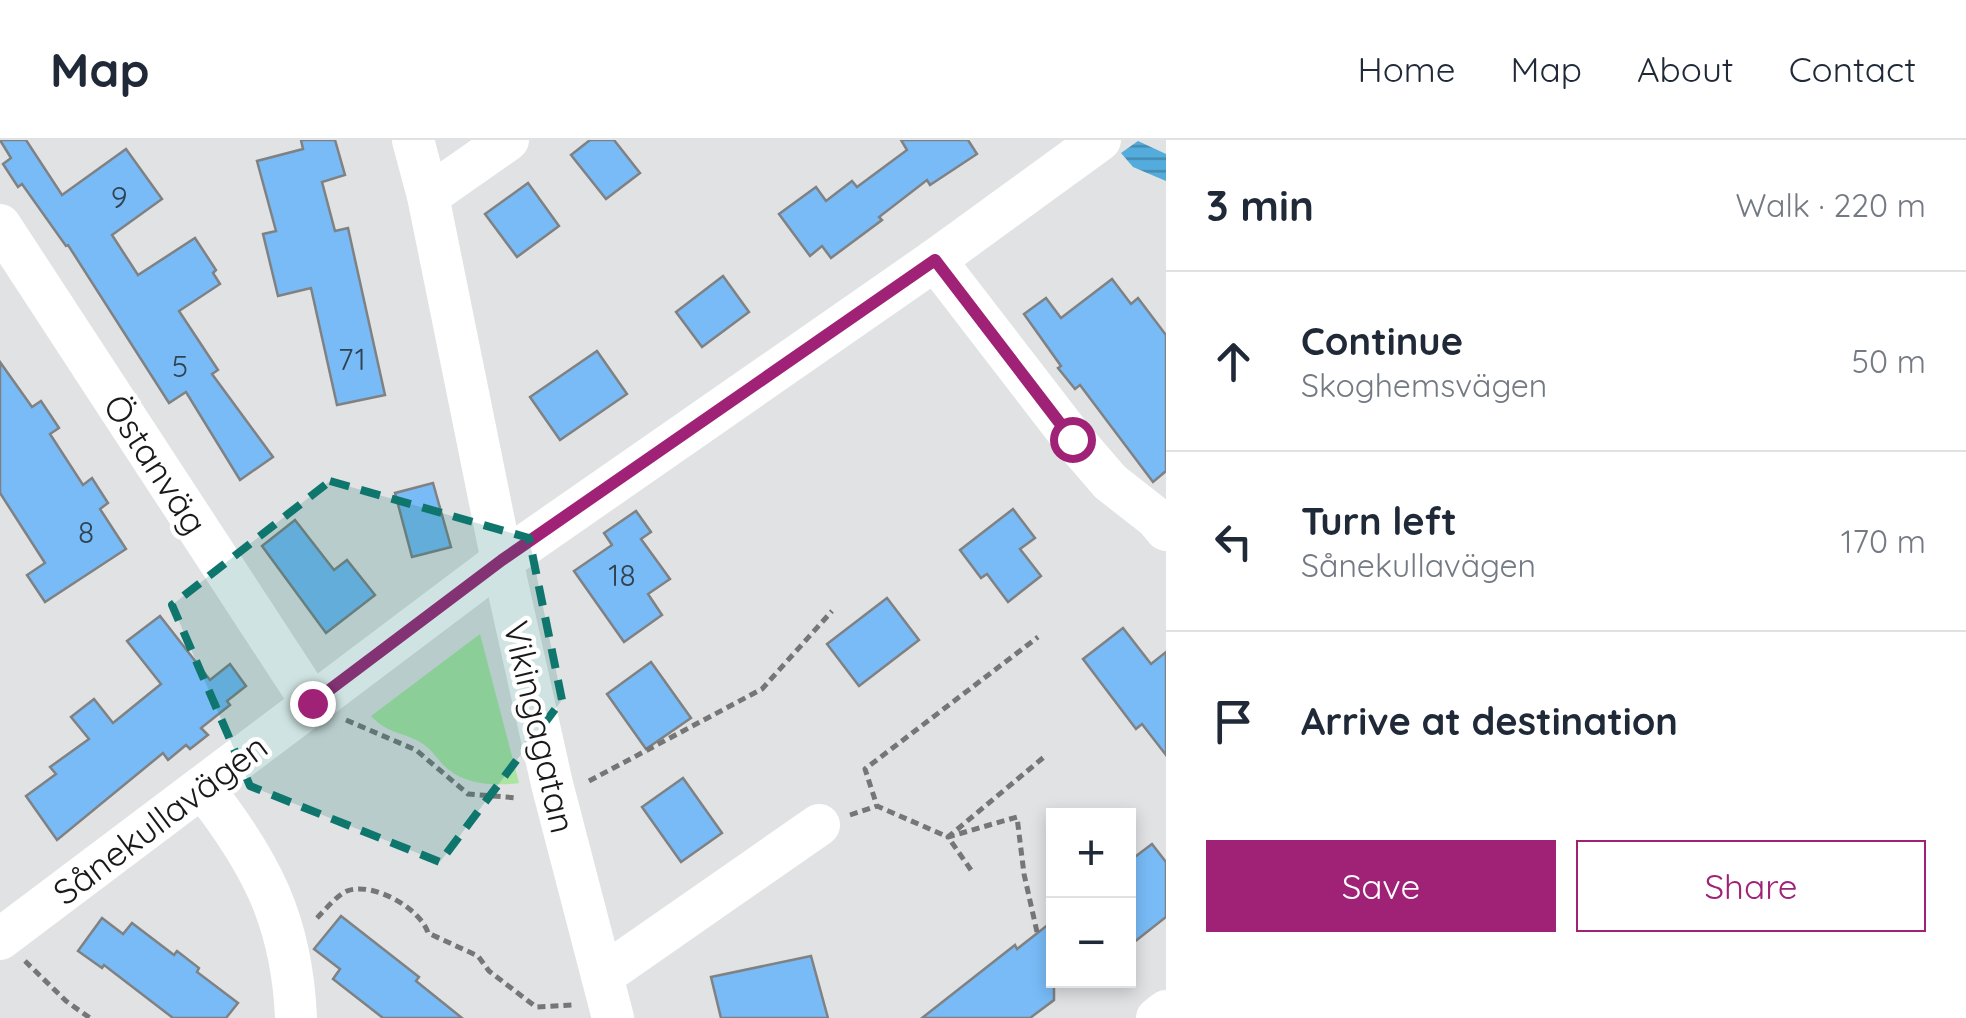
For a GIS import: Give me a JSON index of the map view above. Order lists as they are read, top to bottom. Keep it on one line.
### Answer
{"streets":{"street":["Östanväg","Vikingagatan","Sånekullavägen"]},"crossings":[["Östanväg","Sånekullavägen"],["Vikingagatan","Sånekullavägen"]],"house_numbers":["9","71","5","8","18"],"page":{"header":"Map","nav":["Home","Map","About","Contact"],"heading":["3 min","Walk · 220 m"],"list":[["Continue","Skoghemsvägen","50 m"],["Turn left","Sånekullavägen","170 m"],"Arrive at destination"],"map_buttons":["+","−"],"buttons":["Save","Share"]}}
